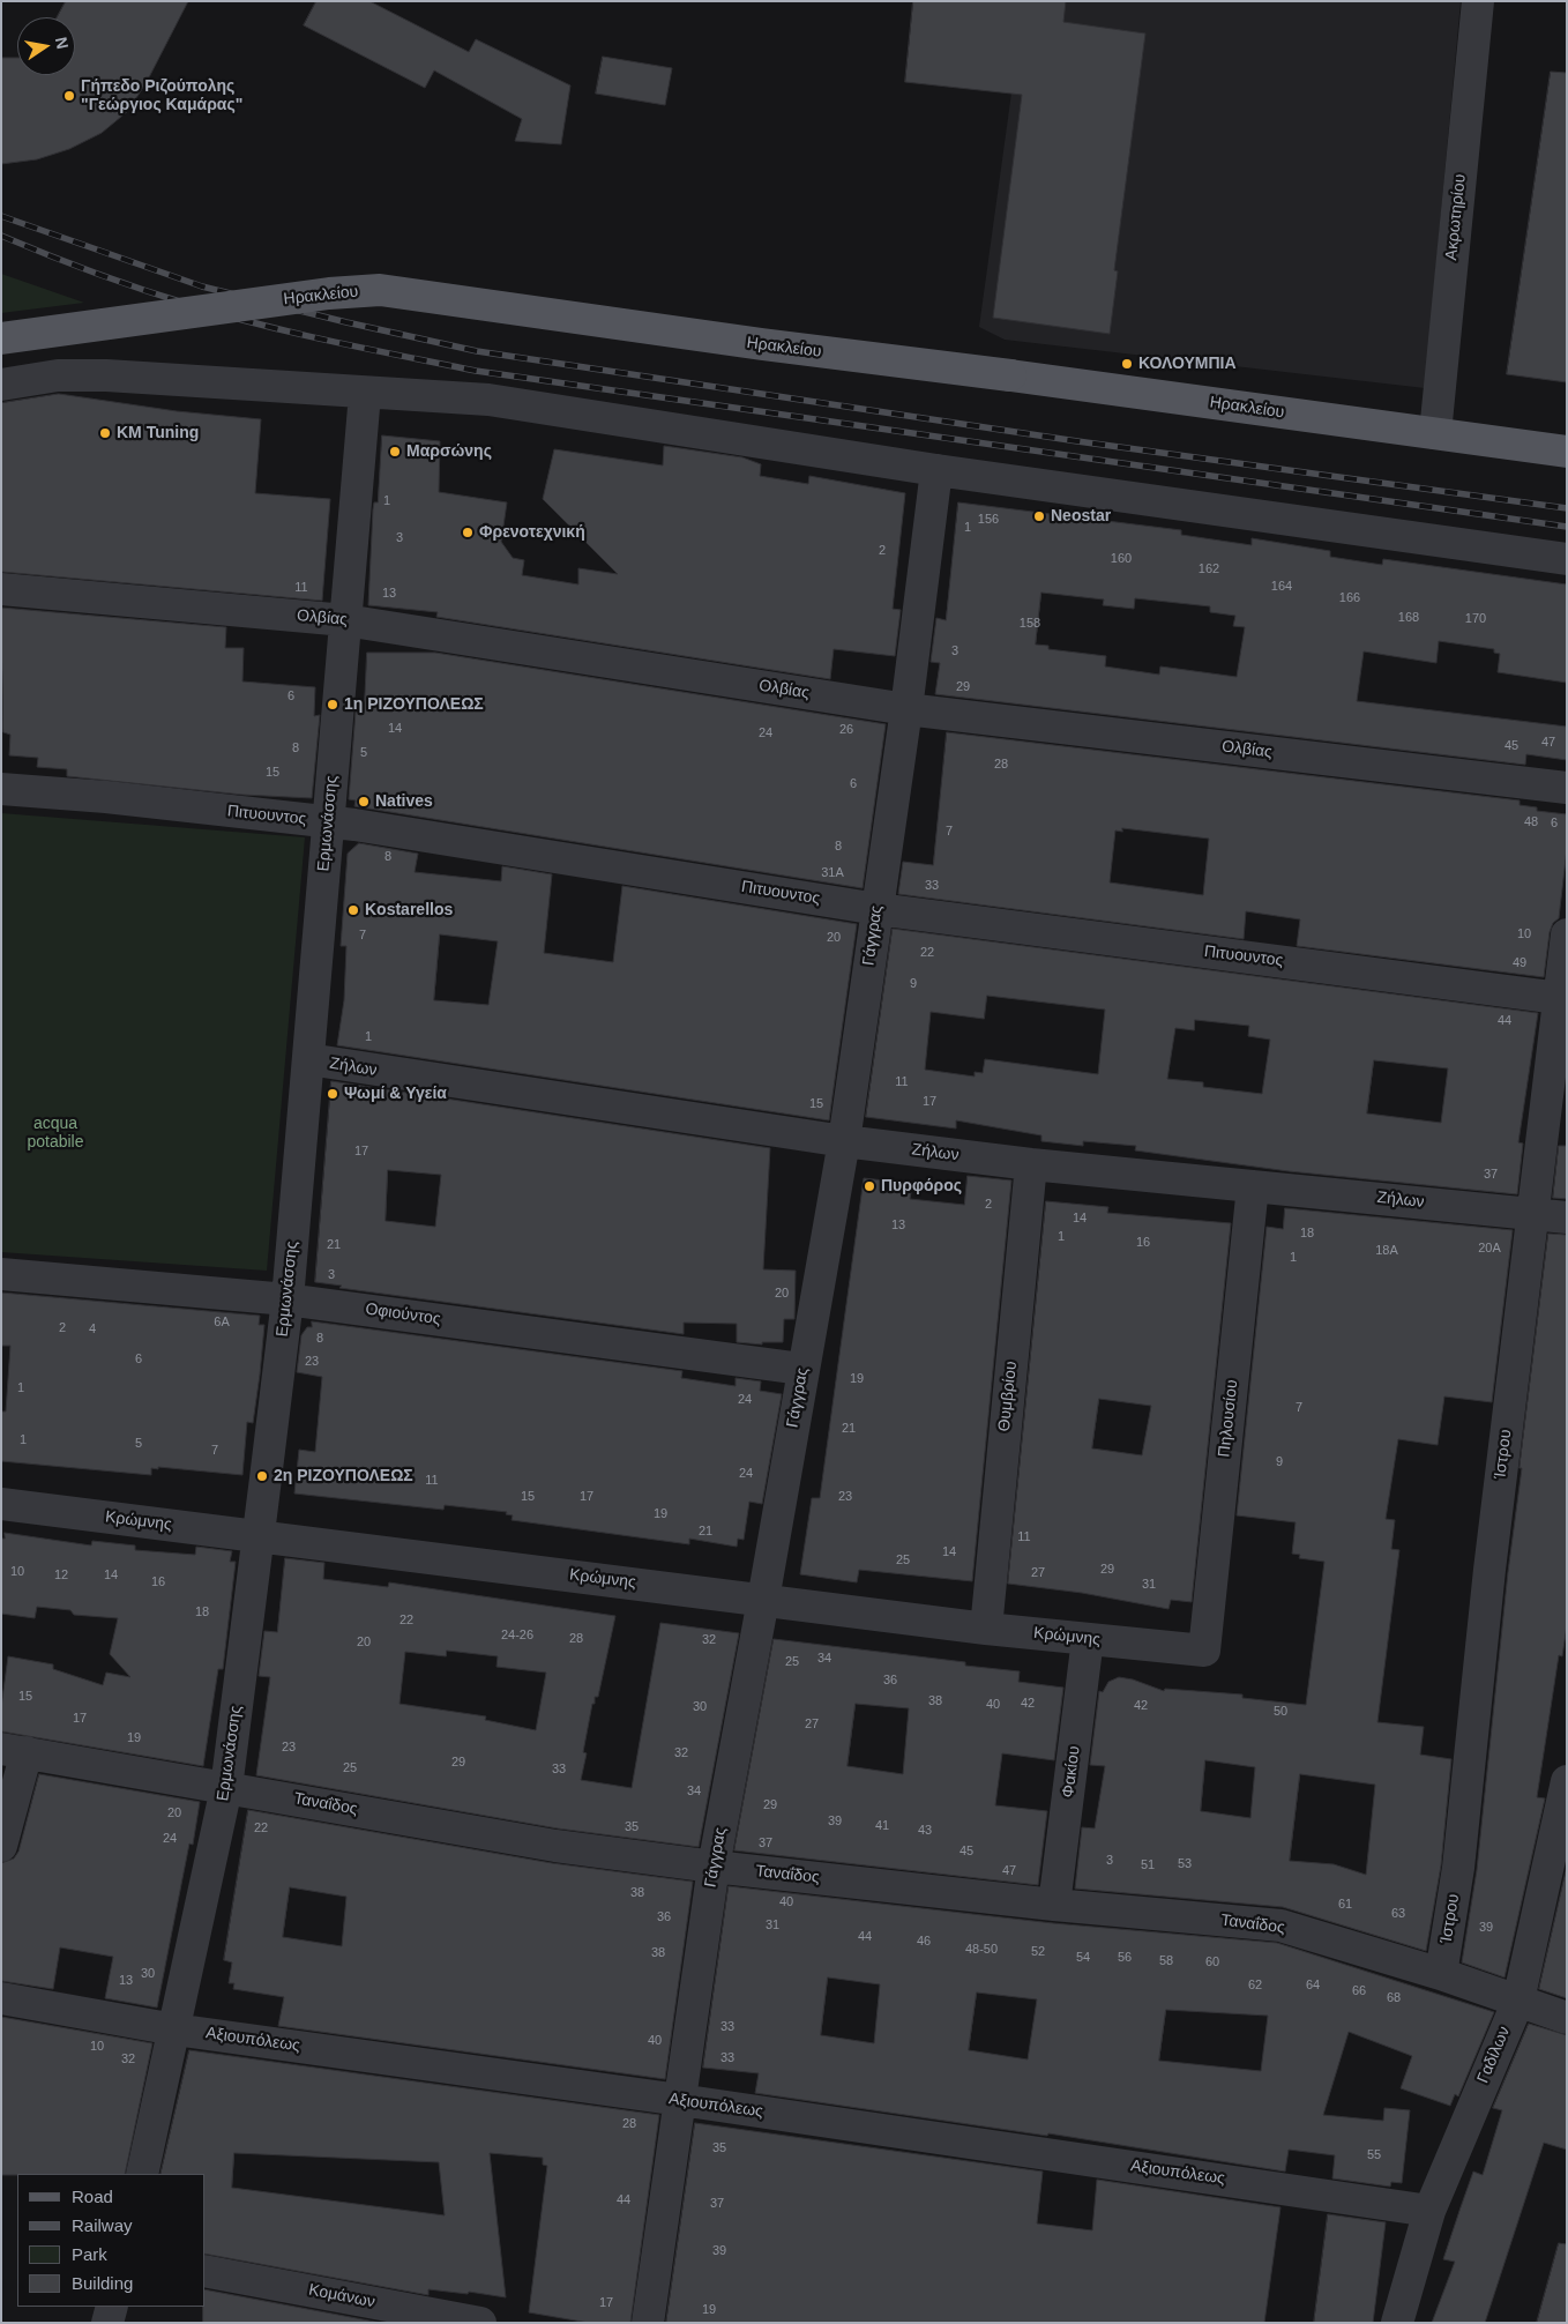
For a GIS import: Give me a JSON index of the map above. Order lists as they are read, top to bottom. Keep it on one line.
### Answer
{"streets":{"main road":["Ηρακλείου"],"street":["Ακρωτηρίου","Ολβίας","Πιτυουντος","Ερμωνάσσης","Γάγγρας","Ζήλων","Οφιούντος","Θυμβρίου","Πηλουσίου","Ίστρου","Κρώμνης","Φακίου","Ταναΐδος","Αξιουπόλεως","Γαδίλων","Κομάνων"]},"crossings":[["Ακρωτηρίου","Ηρακλείου"],["Ολβίας","Ερμωνάσσης"],["Ολβίας","Γάγγρας"],["Πιτυουντος","Ερμωνάσσης"],["Πιτυουντος","Γάγγρας"],["Πιτυουντος","Ίστρου"],["Ερμωνάσσης","Ζήλων"],["Ερμωνάσσης","Οφιούντος"],["Ερμωνάσσης","Κρώμνης"],["Ερμωνάσσης","Ταναΐδος"],["Ερμωνάσσης","Αξιουπόλεως"],["Γάγγρας","Ζήλων"],["Γάγγρας","Οφιούντος"],["Γάγγρας","Κρώμνης"],["Γάγγρας","Ταναΐδος"],["Γάγγρας","Αξιουπόλεως"],["Ζήλων","Θυμβρίου"],["Ζήλων","Πηλουσίου"],["Ζήλων","Ίστρου"],["Θυμβρίου","Κρώμνης"],["Πηλουσίου","Κρώμνης"],["Ίστρου","Ταναΐδος"],["Κρώμνης","Φακίου"],["Φακίου","Ταναΐδος"],["Ταναΐδος","Γαδίλων"],["Αξιουπόλεως","Γαδίλων"]],"parks":["acqua potabile"],"places":["Γήπεδο Ριζούπολης \"Γεώργιος Καμάρας\"","ΚΟΛΟΥΜΠΙΑ","KM Tuning","Μαρσώνης","Neostar","Φρενοτεχνική","1η ΡΙΖΟΥΠΟΛΕΩΣ","Natives","Kostarellos","Ψωμί & Υγεία","Πυρφόρος","2η ΡΙΖΟΥΠΟΛΕΩΣ"],"house_numbers":["1","156","1","3","2","160","162","164","11","13","166","168","170","158","3","29","6","14","26","24","47","45","8","5","28","15","6","48","6","7","8","8","31Α","33","10","7","20","22","49","9","44","1","11","17","15","17","37","2","14","13","18","1","16","21","20Α","18Α","1","3","20","6Α","2","4","8","6","23","19","1","24","7","21","1","5","7","9","24","11","15","17","23","19","21","11","14","25","29","10","27","12","14","16","31","18","22","24-26","28","32","20","34","25","36","15","38","42","40","42","30","50","17","27","19","23","32","29","25","33","34","29","20","39","41","35","22","43","24","37","45","3","53","51","47","38","40","61","63","36","31","39","44","46","48-50","52","38","54","56","58","60","30","13","62","64","66","68","33","40","10","33","32","28","35","55","44","37","39","17","19"],"legend":["Road","Railway","Park","Building"],"north":"right"}
